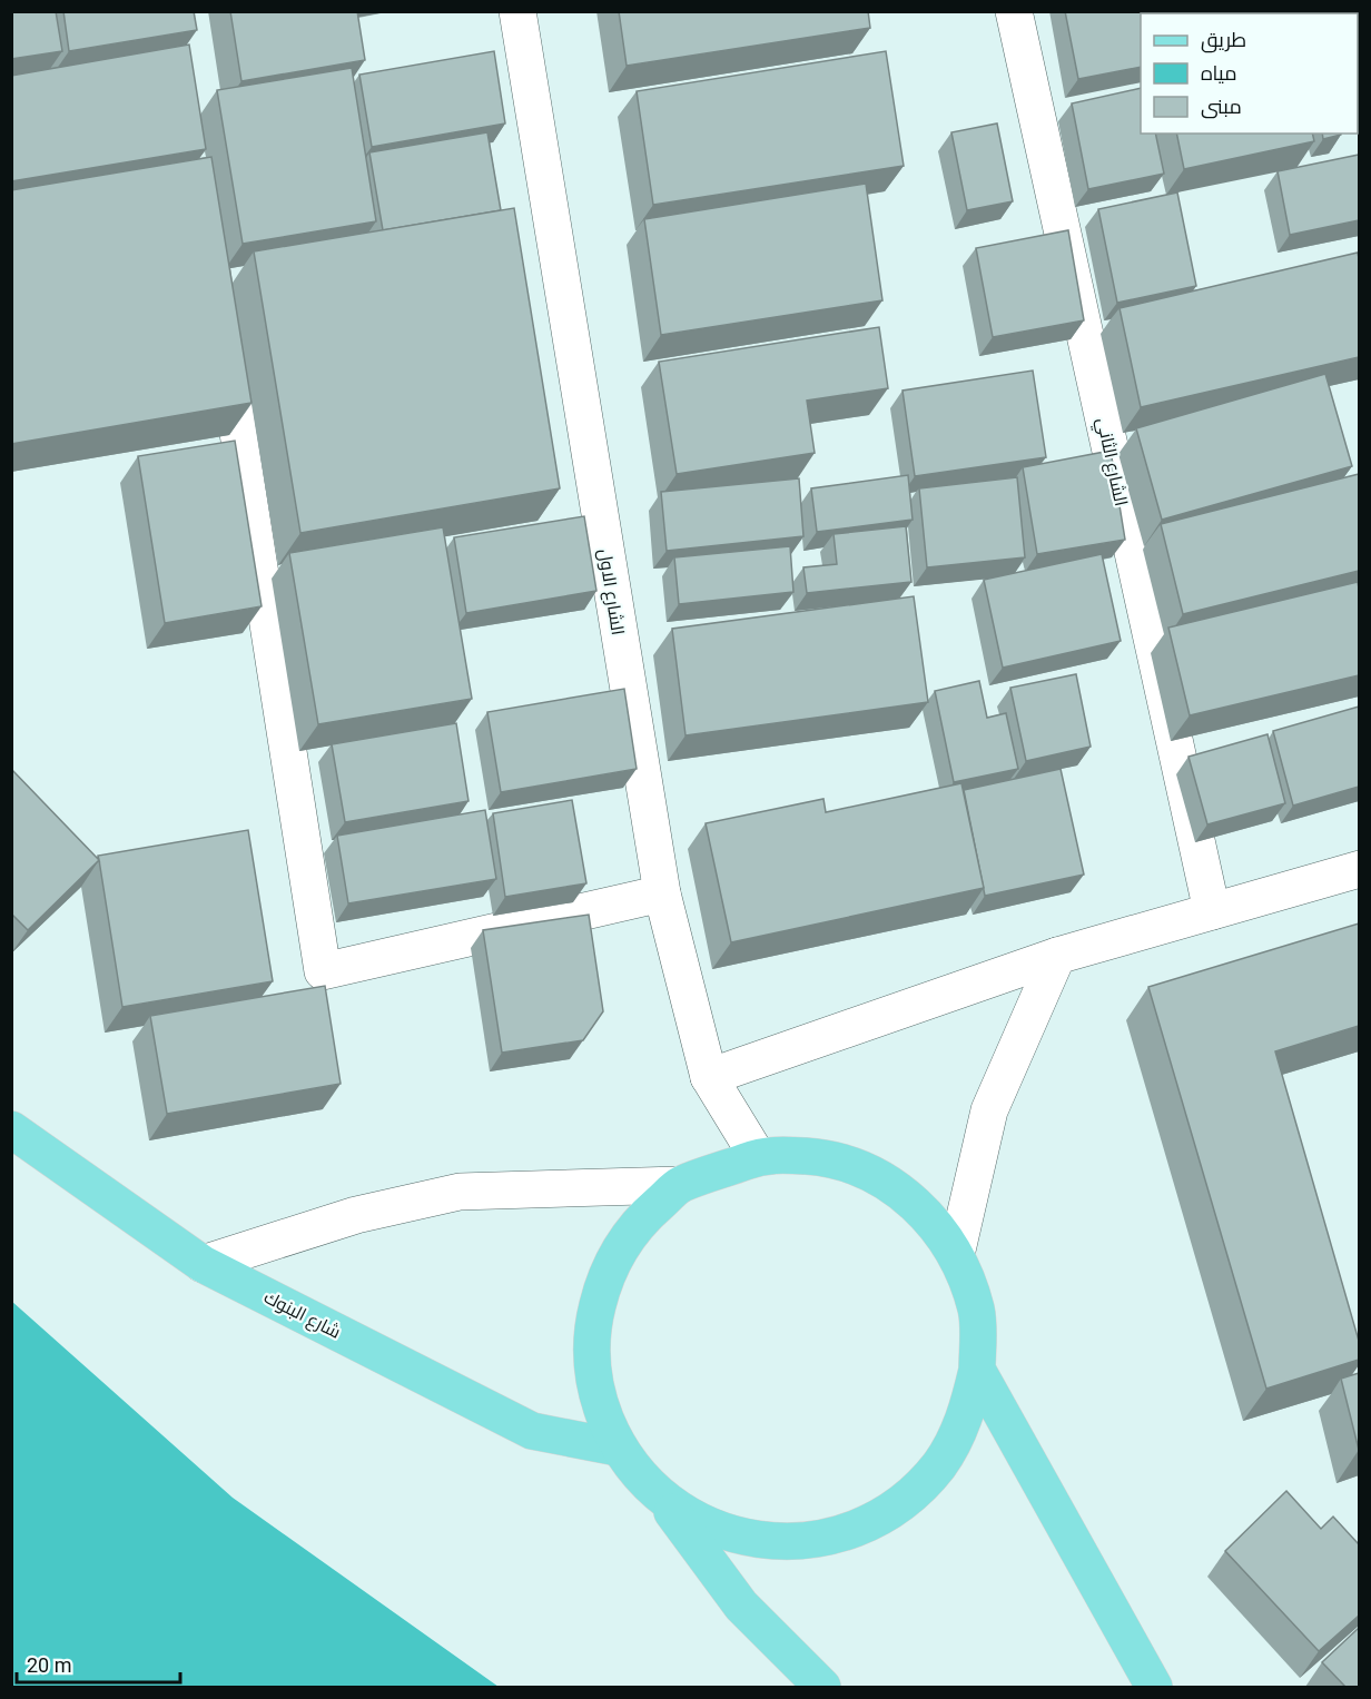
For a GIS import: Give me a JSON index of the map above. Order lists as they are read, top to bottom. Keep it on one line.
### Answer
{"streets":{"main road":["شارع البنوك"],"street":["الشارع الثاني","الشارع الاول"]},"legend":["طريق","مياه","مبنى"],"scale_bar":"20 m"}
